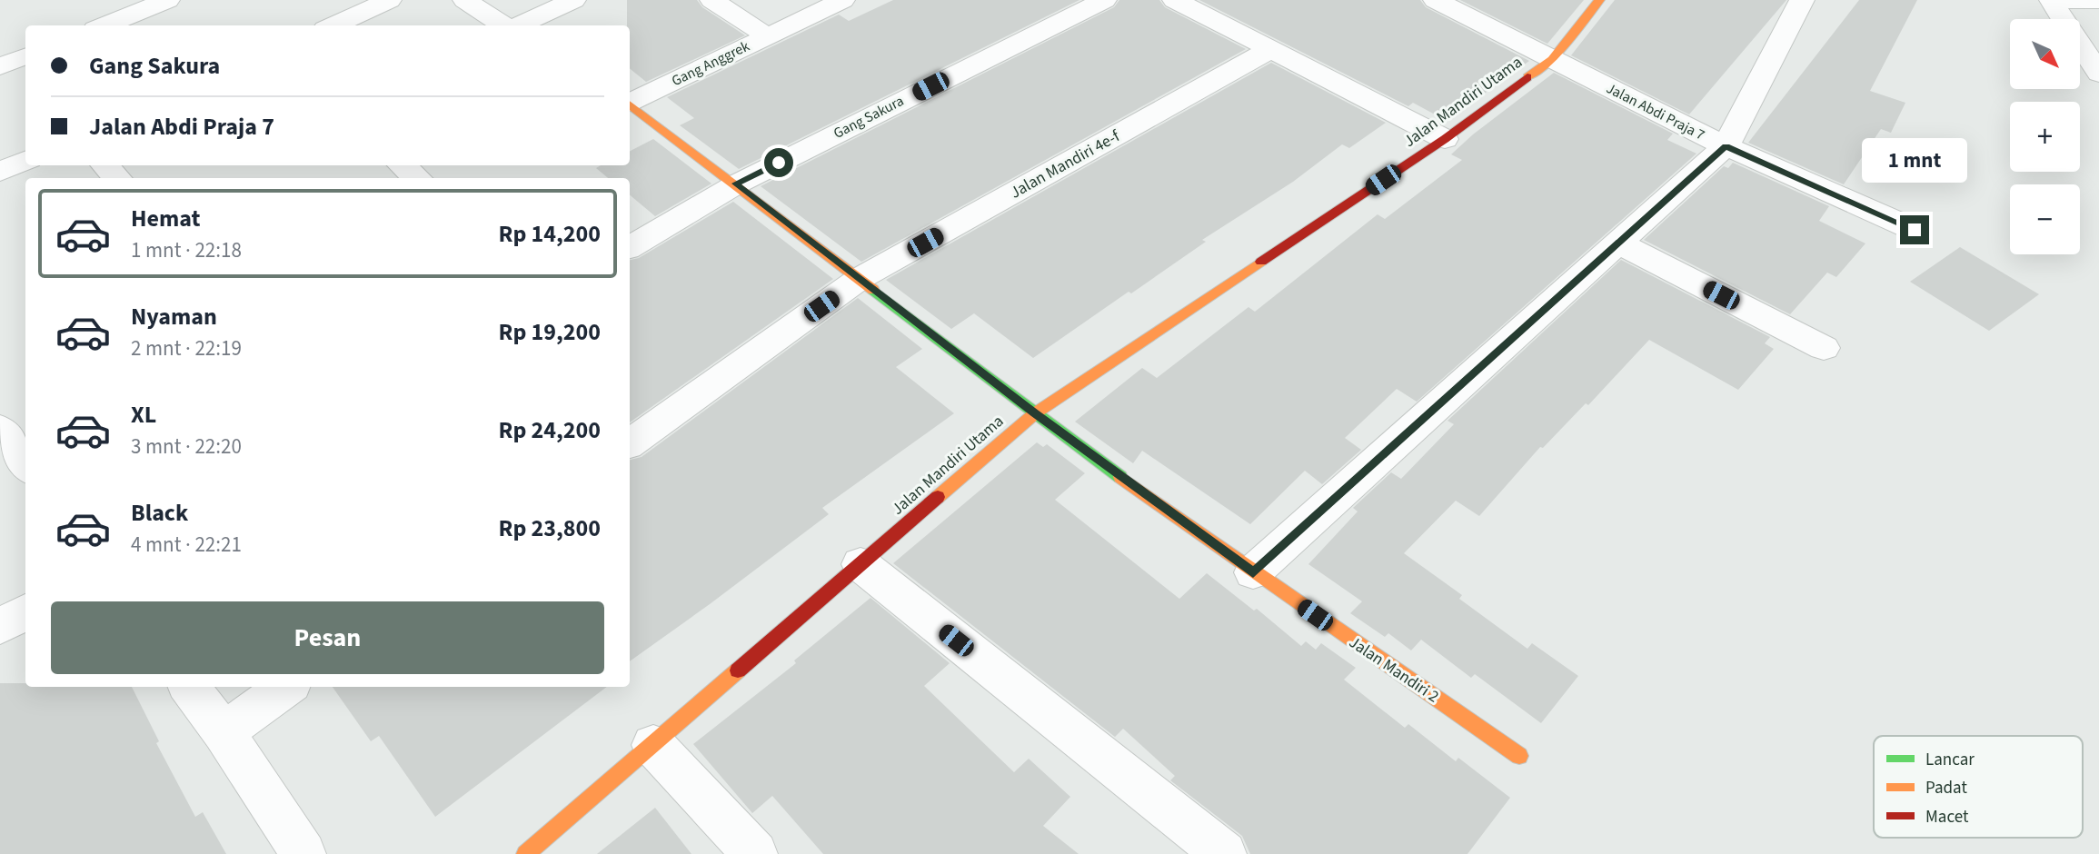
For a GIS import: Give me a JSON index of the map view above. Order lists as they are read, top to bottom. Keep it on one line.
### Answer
{"streets":{"street":["Gang Anggrek","Jalan Mandiri Utama","Jalan Abdi Praja 7","Gang Sakura","Jalan Mandiri 4e-f","Jalan Mandiri 2"]},"crossings":[["Jalan Mandiri Utama","Jalan Abdi Praja 7"],["Jalan Mandiri Utama","Jalan Mandiri 2"],["Gang Sakura","Jalan Mandiri 2"],["Jalan Mandiri 4e-f","Jalan Mandiri 2"]],"legend":["Lancar","Padat","Macet"],"north":"bottom right","page":{"map_buttons":["+","−"],"banner":["Gang Sakura","Jalan Abdi Praja 7"],"bubble":"1 mnt","list":[{"name":"Hemat","note":"1 mnt · 22:18","value":"Rp 14,200"},{"name":"Nyaman","note":"2 mnt · 22:19","value":"Rp 19,200"},{"name":"XL","note":"3 mnt · 22:20","value":"Rp 24,200"},{"name":"Black","note":"4 mnt · 22:21","value":"Rp 23,800"}],"buttons":"Pesan"}}
